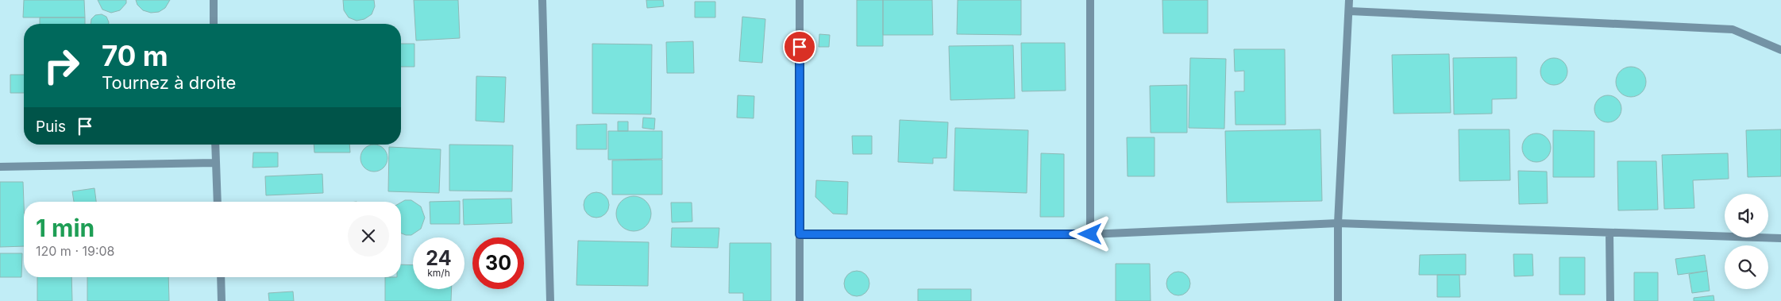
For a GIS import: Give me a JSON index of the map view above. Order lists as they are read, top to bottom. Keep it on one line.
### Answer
{"page":{"turn":["70 m","Tournez à droite"],"then":"Puis","heading":["1 min","120 m · 19:08"],"speed":"24 km/h","limit":"30"}}
